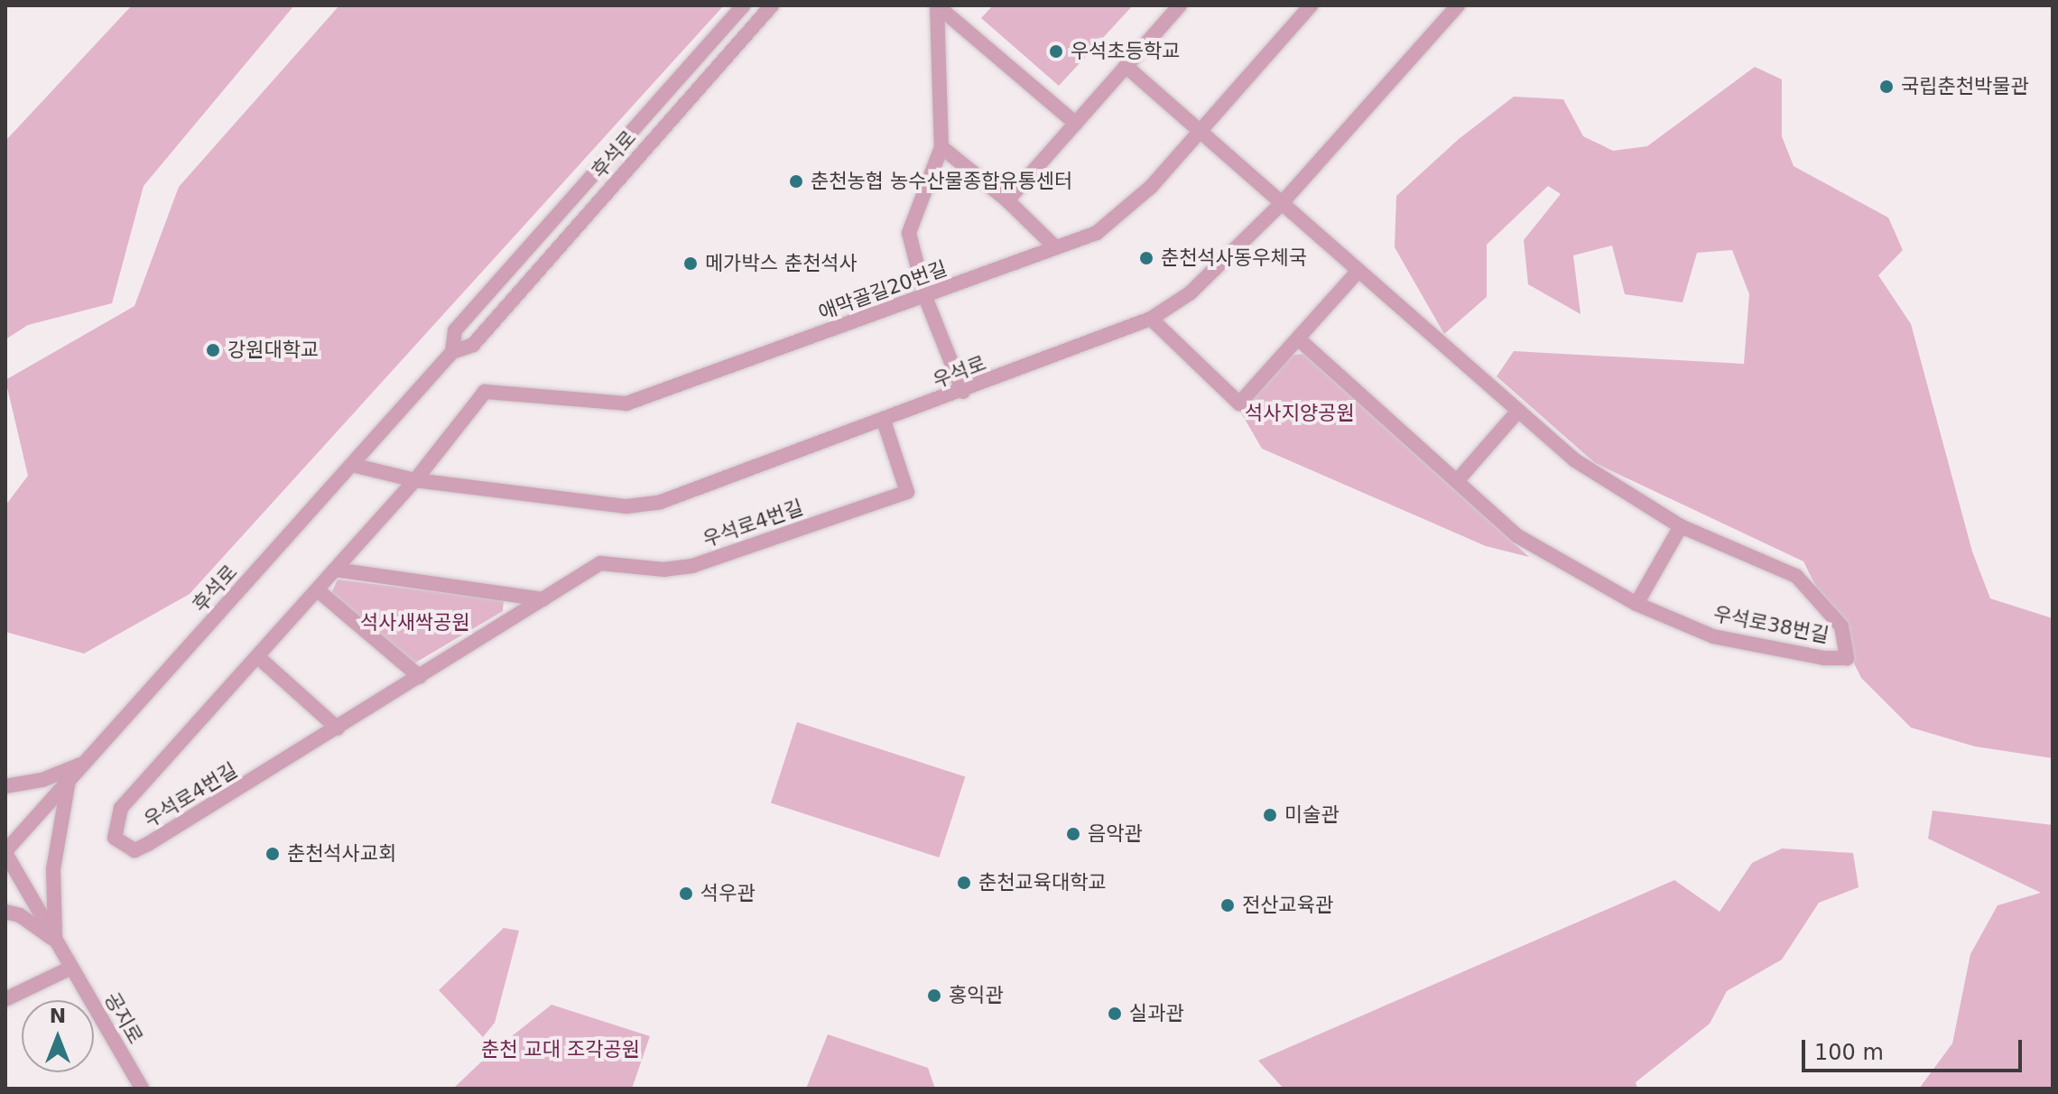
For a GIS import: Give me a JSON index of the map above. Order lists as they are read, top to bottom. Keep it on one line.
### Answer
{"streets":{"street":["후석로","애막골길20번길","우석로","우석로4번길","우석로38번길","공지로"]},"crossings":[["후석로","우석로"],["후석로","공지로"],["애막골길20번길","우석로"],["애막골길20번길","우석로4번길"],["애막골길20번길","우석로38번길"],["우석로","우석로4번길"],["우석로","우석로38번길"]],"parks":["석사지양공원","석사새싹공원","춘천 교대 조각공원"],"places":["우석초등학교","국립춘천박물관","춘천농협 농수산물종합유통센터","춘천석사동우체국","메가박스 춘천석사","강원대학교","미술관","음악관","춘천석사교회","춘천교육대학교","석우관","전산교육관","홍익관","실과관"],"scale_bar":"100 m","north":"top"}
